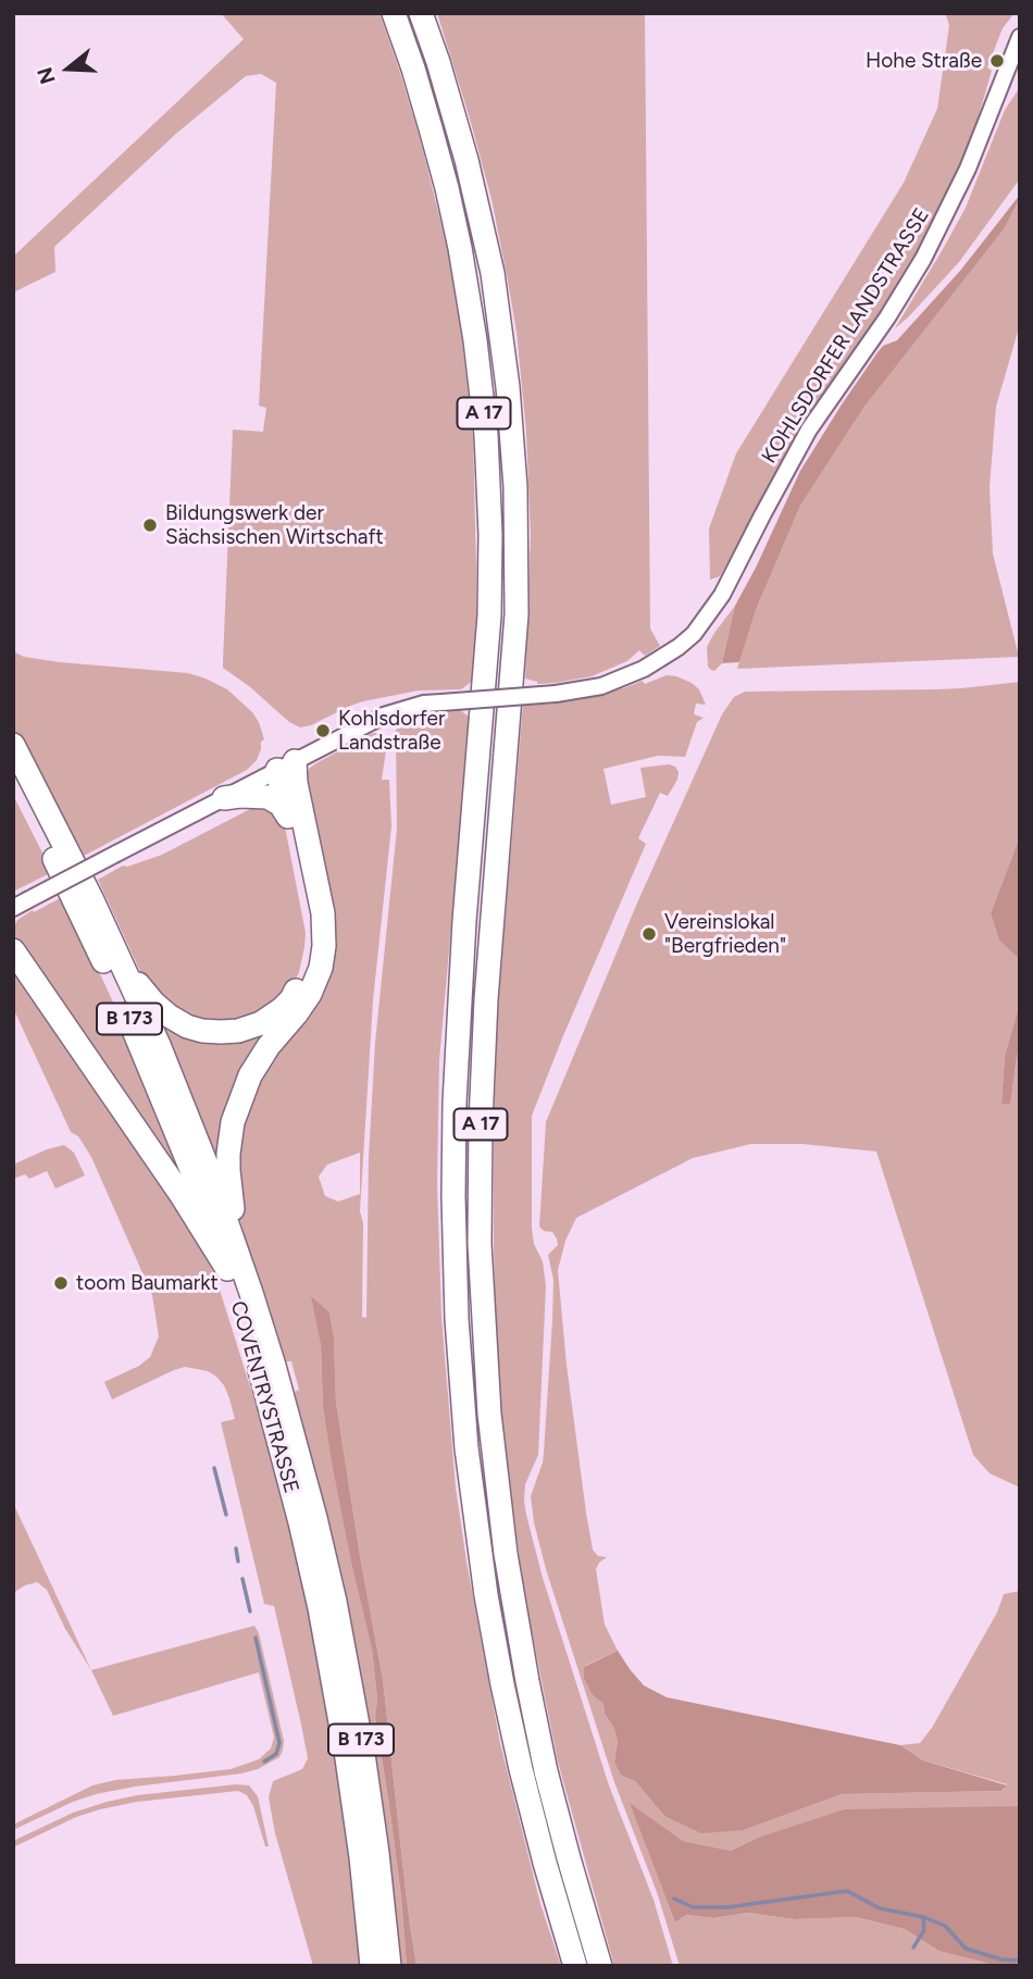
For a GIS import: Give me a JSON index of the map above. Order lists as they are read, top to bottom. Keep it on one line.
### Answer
{"streets":{"highway":["A 17","B 173","COVENTRYSTRASSE"],"street":["KOHLSDORFER LANDSTRASSE"]},"crossings":[["B 173","COVENTRYSTRASSE"]],"places":["Hohe Straße","Bildungswerk der Sächsischen Wirtschaft","Kohlsdorfer Landstraße","Vereinslokal \"Bergfrieden\"","toom Baumarkt"],"north":"left"}
